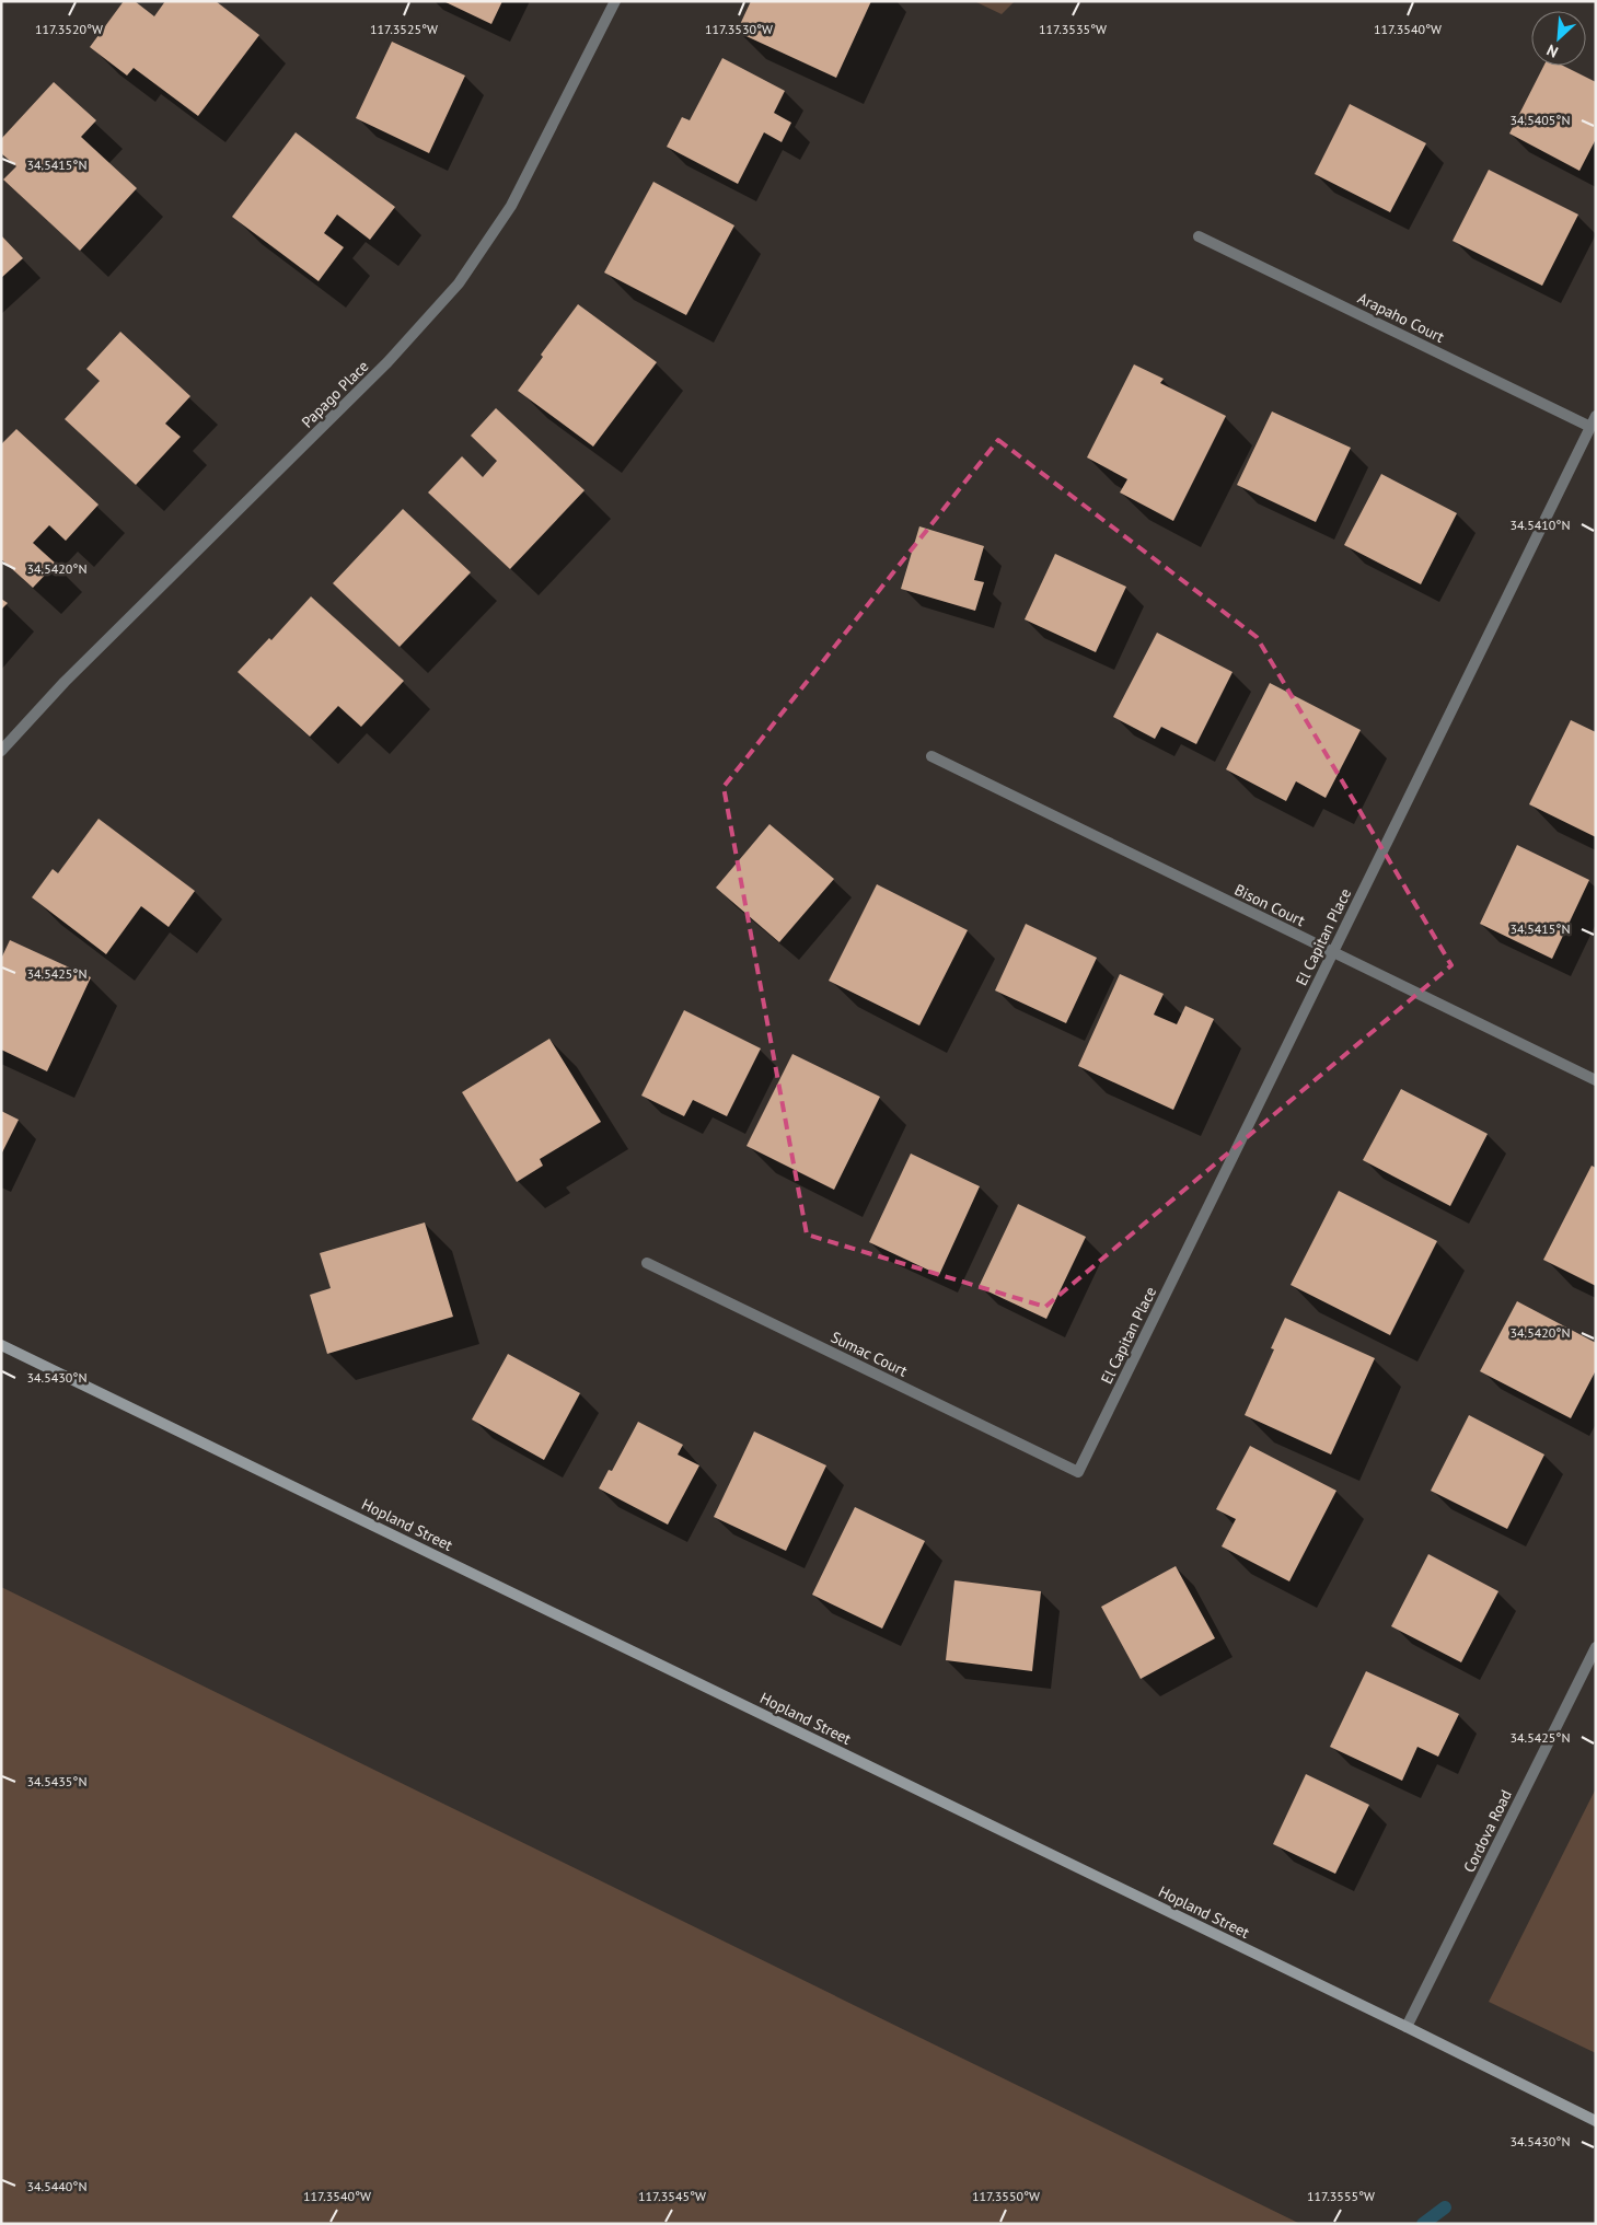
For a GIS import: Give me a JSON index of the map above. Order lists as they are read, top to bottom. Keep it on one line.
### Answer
{"streets":{"street":["Arapaho Court","Papago Place","Bison Court","El Capitan Place","Sumac Court","Hopland Street","Cordova Road"]},"crossings":[["Arapaho Court","El Capitan Place"],["Bison Court","El Capitan Place"],["El Capitan Place","Sumac Court"],["Hopland Street","Cordova Road"]],"north":"bottom left","coordinates":["117.3520°W","117.3525°W","117.3530°W","117.3535°W","117.3540°W","34.5405°N","34.5415°N","34.5410°N","34.5420°N","34.5425°N","34.5430°N","34.5435°N","34.5440°N","117.3545°W","117.3550°W","117.3555°W"]}
